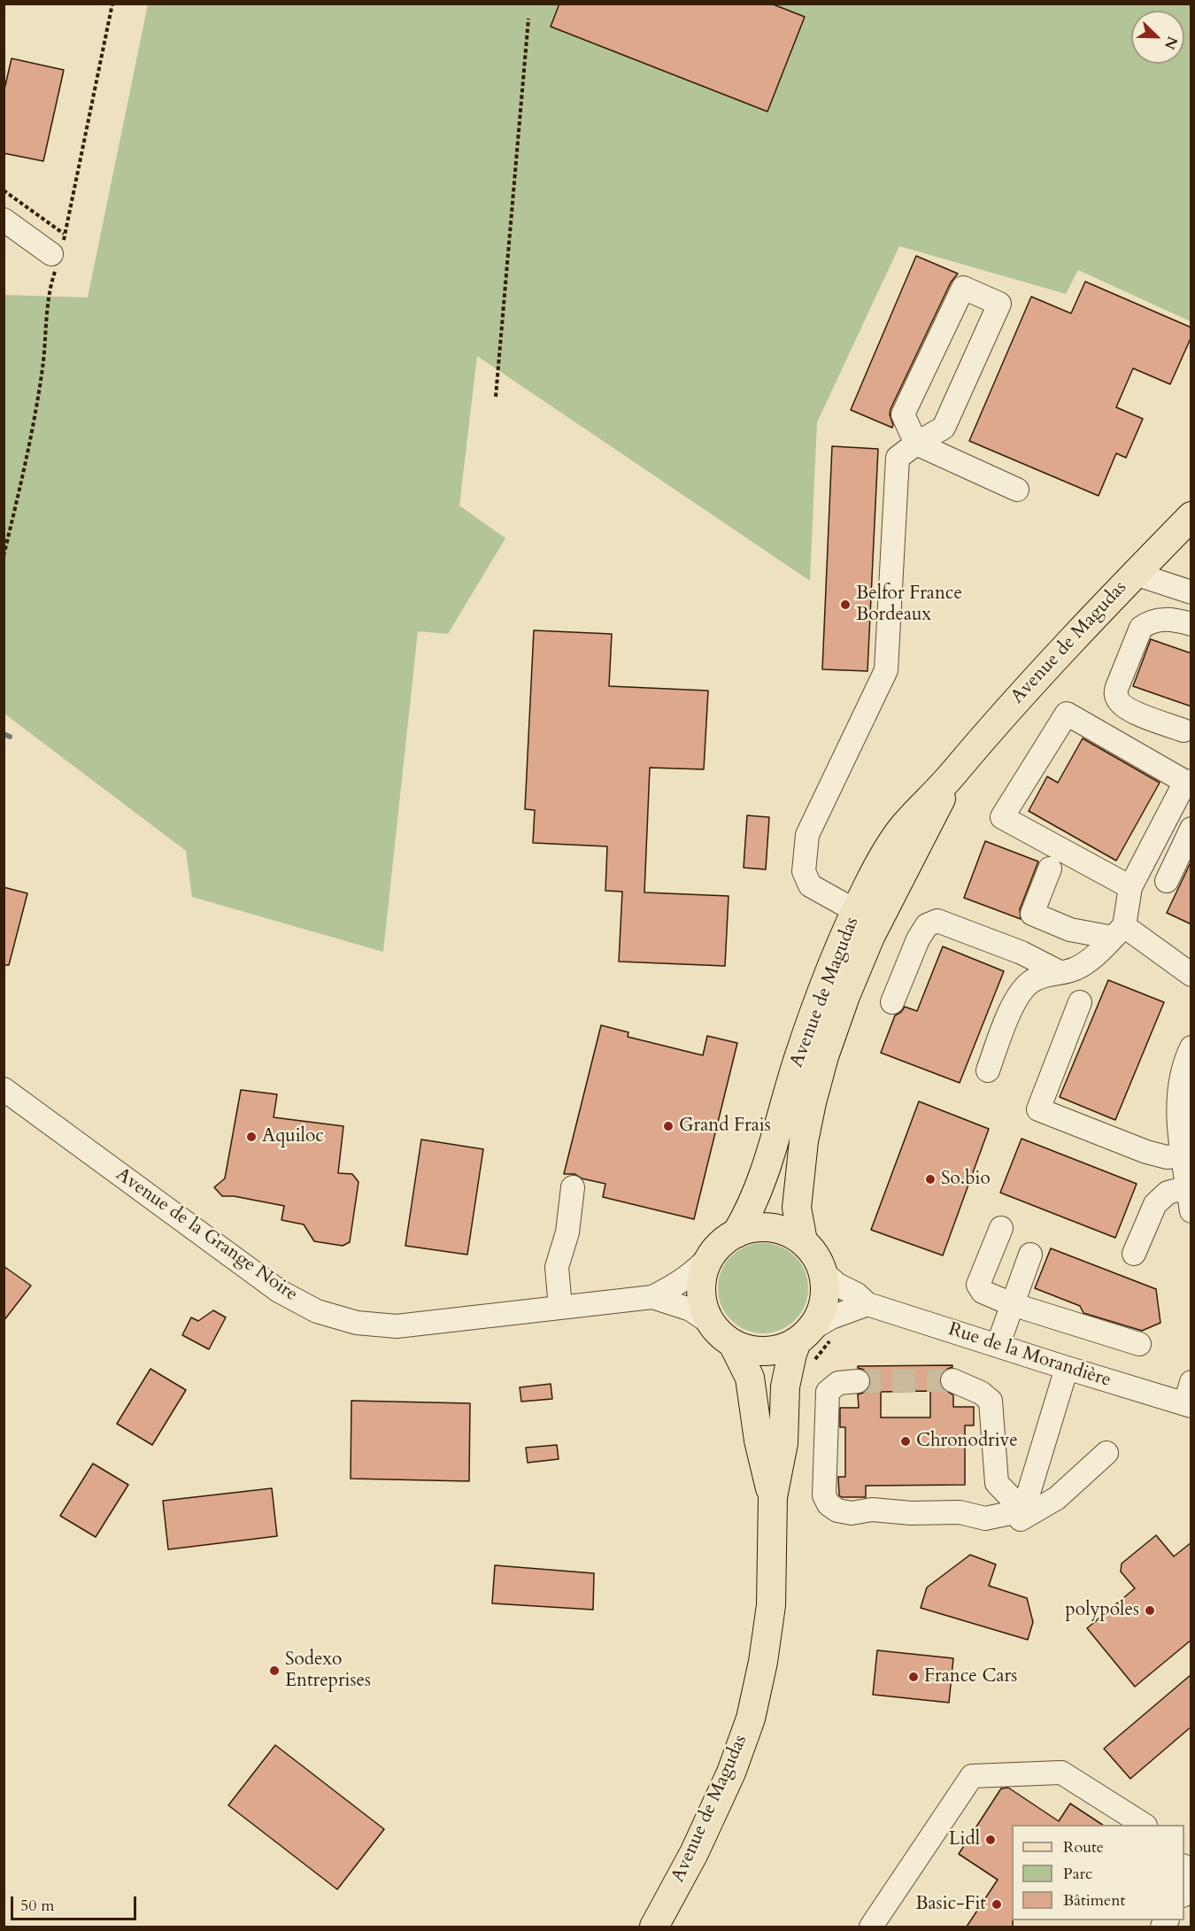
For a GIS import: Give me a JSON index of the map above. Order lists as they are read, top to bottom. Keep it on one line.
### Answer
{"streets":{"main road":["Avenue de Magudas"],"street":["Avenue de la Grange Noire","Rue de la Morandière"]},"crossings":[["Avenue de Magudas","Avenue de la Grange Noire"],["Avenue de Magudas","Rue de la Morandière"],["Avenue de la Grange Noire","Rue de la Morandière"]],"places":["Belfor France Bordeaux","Grand Frais","Aquiloc","So.bio","Chronodrive","polypoles","Sodexo Entreprises","France Cars","Lidl","Basic-Fit"],"legend":["Route","Parc","Bâtiment"],"scale_bar":"50 m","north":"bottom right"}
